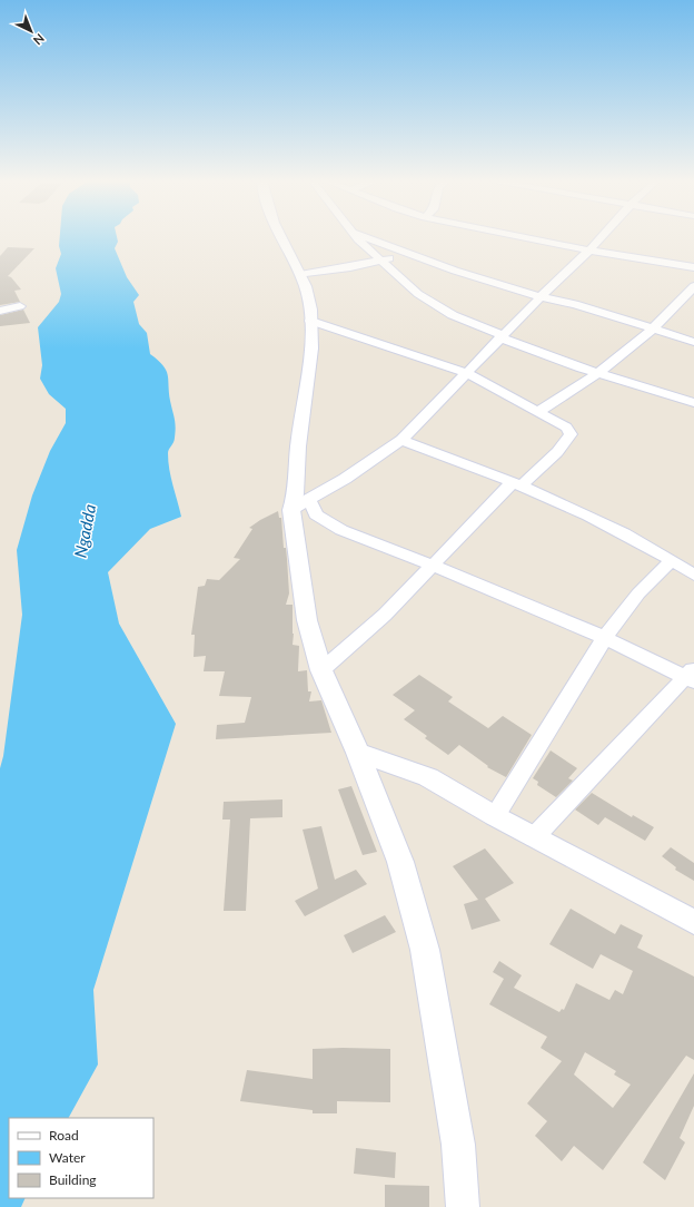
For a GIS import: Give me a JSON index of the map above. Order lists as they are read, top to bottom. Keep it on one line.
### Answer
{"water":["Ngadda"],"legend":["Road","Water","Building"],"north":"bottom right"}
